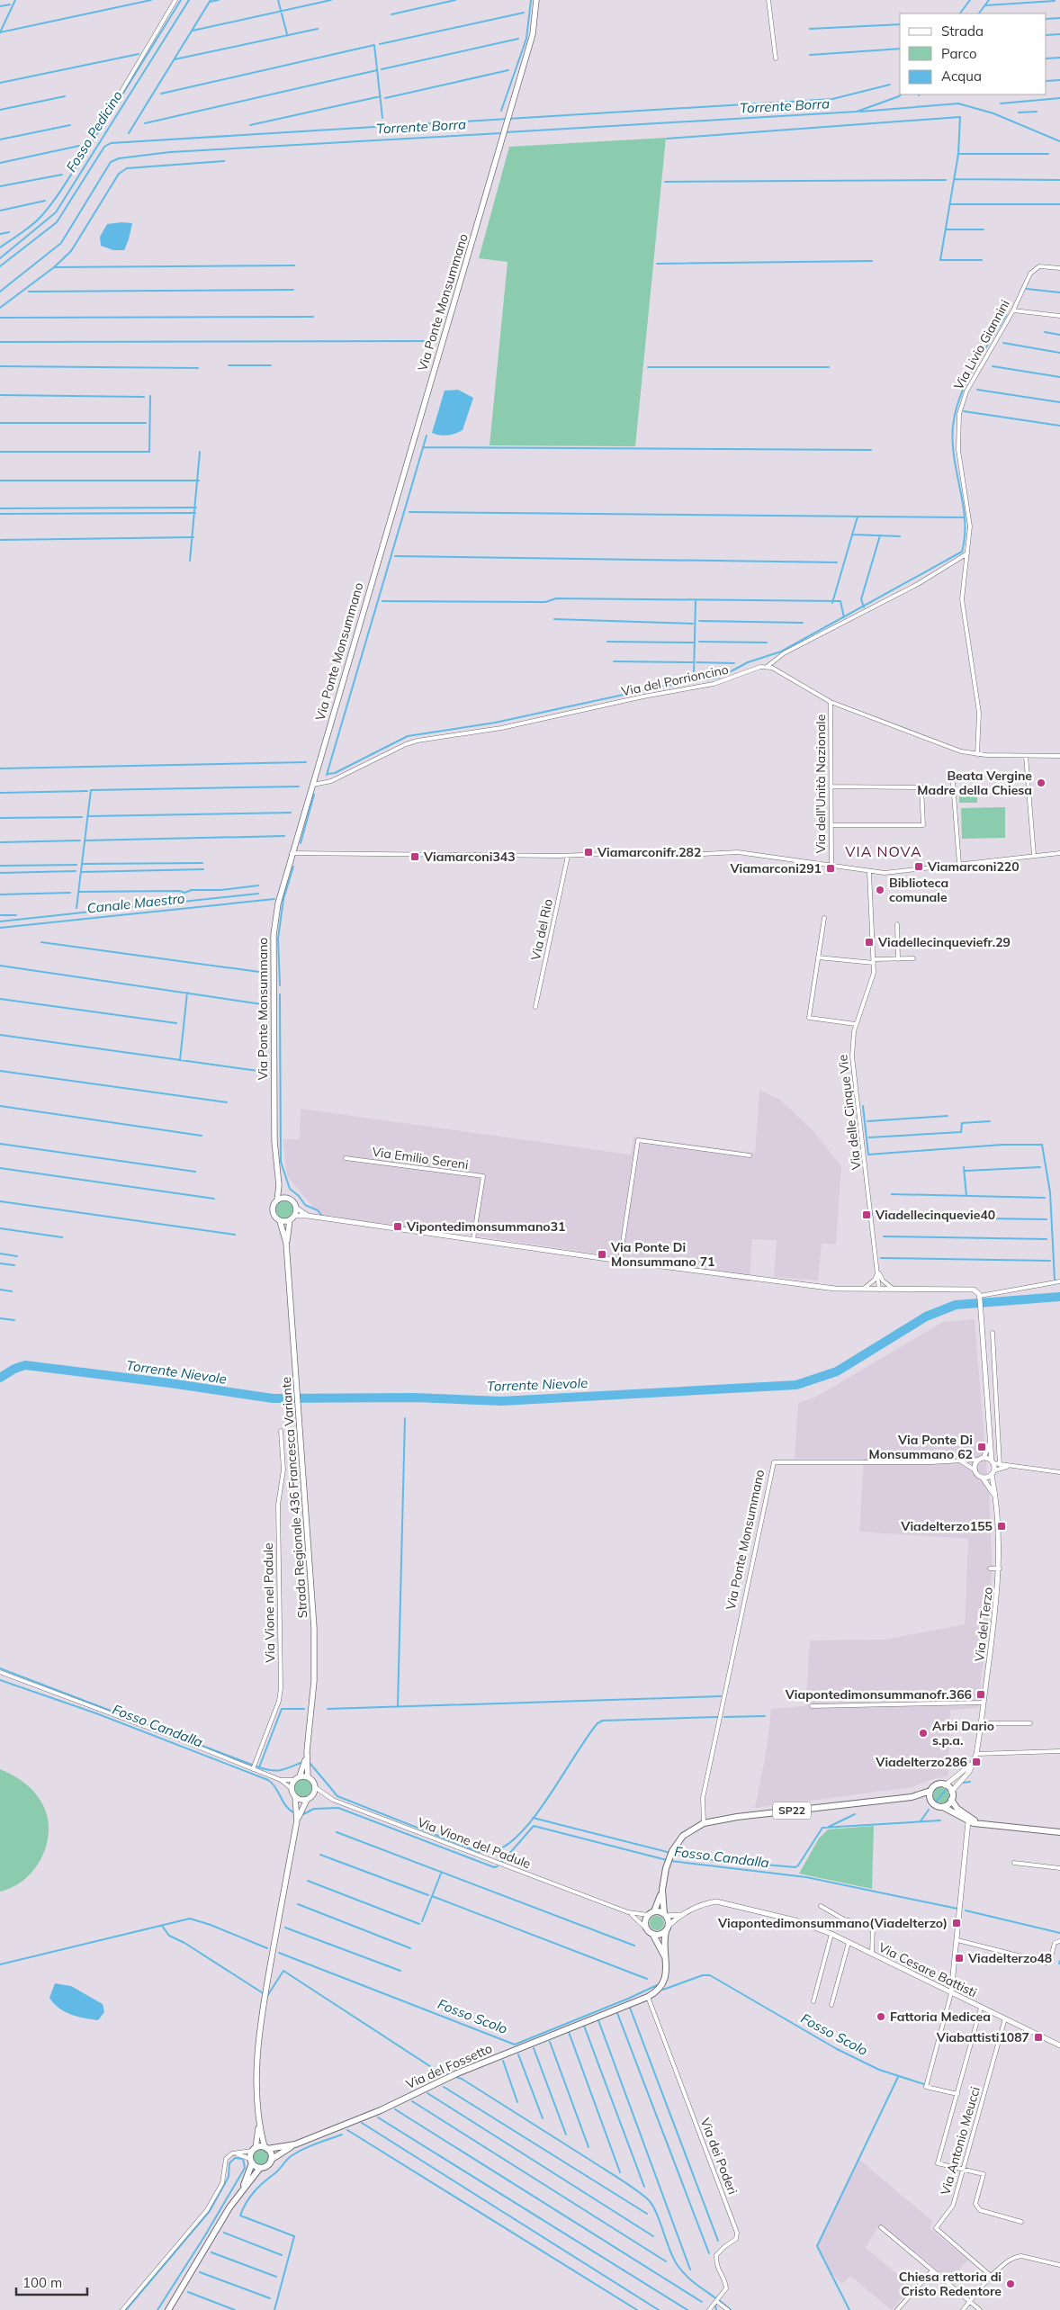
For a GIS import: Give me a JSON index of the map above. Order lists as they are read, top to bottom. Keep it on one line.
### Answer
{"streets":{"main road":["Via Ponte Monsummano","Strada Regionale 436 Francesca Variante","SP22","Via del Fossetto"],"street":["Via Livio Giannini","Via del Porrioncino","Via dell'Unità Nazionale","Via del Rio","Via delle Cinque Vie","Via Emilio Sereni","Via Vione nel Padule","Via del Terzo","Via Vione del Padule","Via Cesare Battisti","Via Antonio Meucci","Via dei Poderi"]},"crossings":[["Via Ponte Monsummano","Via del Porrioncino"],["Via Ponte Monsummano","Via del Terzo"],["Via Ponte Monsummano","SP22"],["Via del Terzo","SP22"],["SP22","Via del Fossetto"],["Via Cesare Battisti","Via Antonio Meucci"],["Via del Fossetto","Via dei Poderi"]],"districts":["VIA NOVA"],"water":["Torrente Borra","Fosso Pedicino","Canale Maestro","Torrente Nievole","Fosso Candalla","Fosso Scolo"],"places":{"other":["Beata Vergine Madre della Chiesa","Biblioteca comunale","Arbi Dario s.p.a.","Fattoria Medicea","Chiesa rettoria di Cristo Redentore"],"transit":["Viamarconifr.282","Viamarconi343","Viamarconi220","Viamarconi291","Viadellecinqueviefr.29","Viadellecinquevie40","Vipontedimonsummano31","Via Ponte Di Monsummano 71","Via Ponte Di Monsummano 62","Viadelterzo155","Viapontedimonsummanofr.366","Viadelterzo286","Viapontedimonsummano(Viadelterzo)","Viadelterzo48","Viabattisti1087"]},"legend":["Strada","Parco","Acqua"],"scale_bar":"100 m"}
